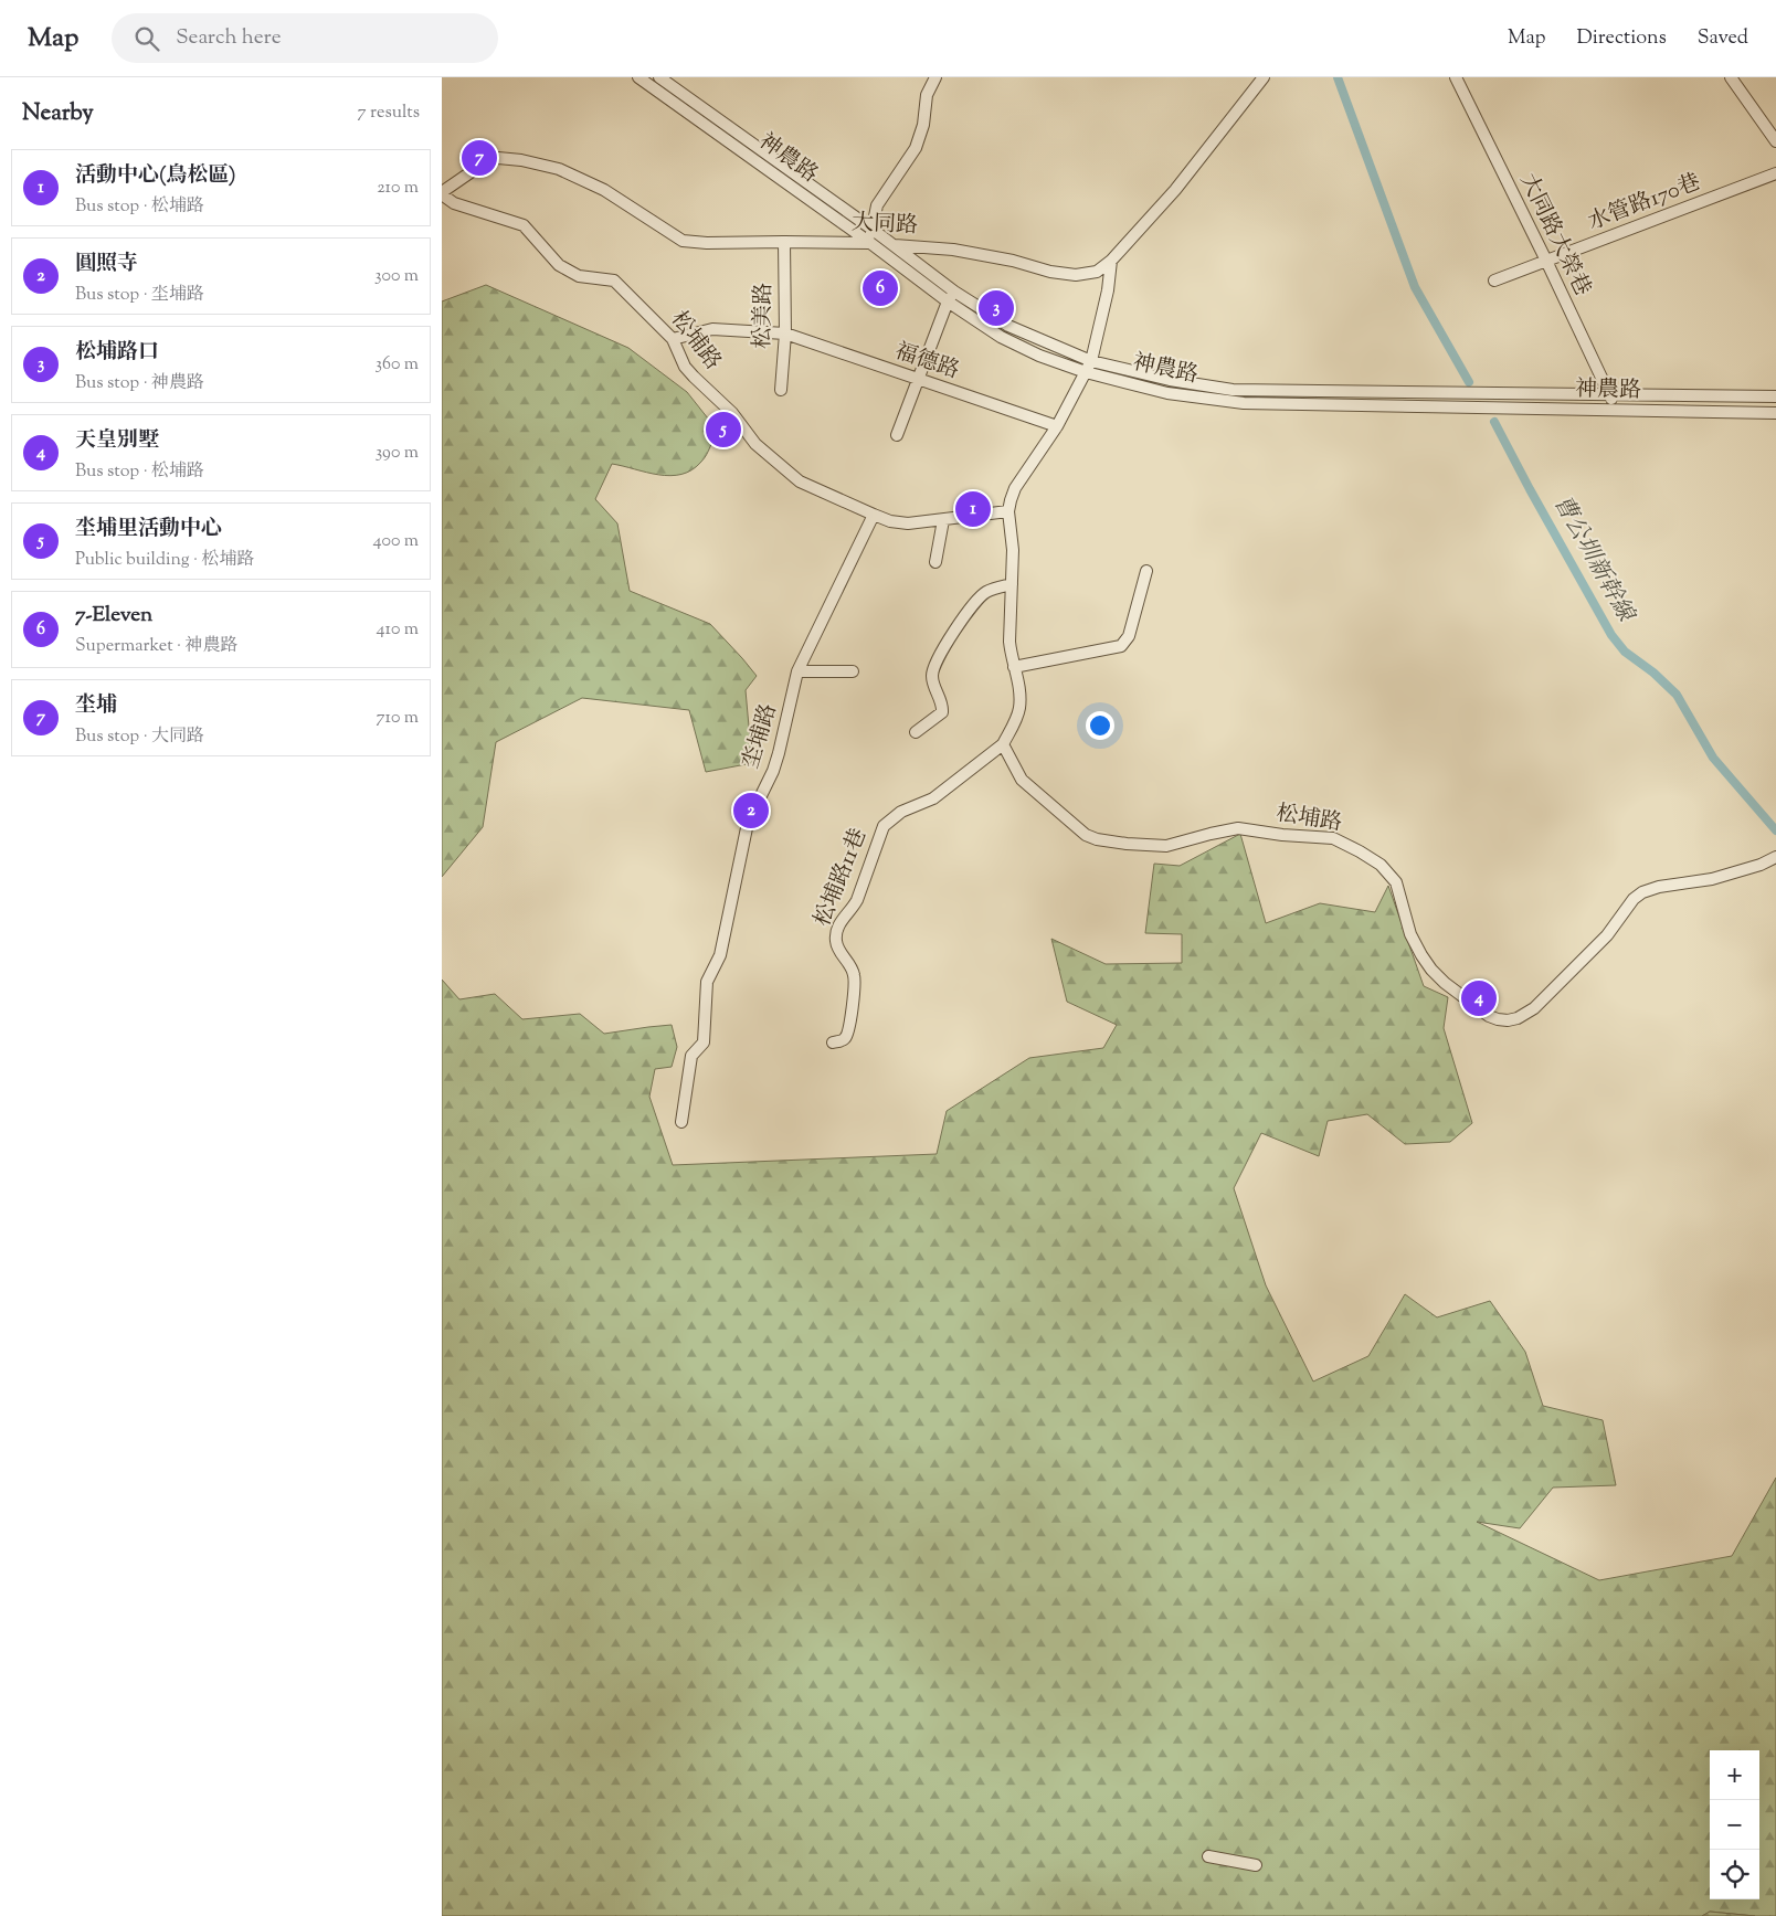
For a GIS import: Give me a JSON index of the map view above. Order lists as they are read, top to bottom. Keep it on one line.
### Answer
{"streets":{"street":["神農路","水管路170巷","大同路","大同路大榮巷","松美路","松埔路","福德路","坔埔路","松埔路11巷"]},"crossings":[["神農路","大同路"],["神農路","大同路大榮巷"],["水管路170巷","大同路大榮巷"],["大同路","松美路"],["大同路","松埔路"],["松美路","福德路"],["松埔路","福德路"],["松埔路","坔埔路"],["松埔路","松埔路11巷"]],"water":["曹公圳新幹線"],"page":{"header":"Map","search":"Search here","nav":["Map","Directions","Saved"],"heading":["Nearby","7 results"],"pins":["7","6","3","5","1","2","4"],"list":[{"mark":"1","name":"活動中心(鳥松區)","note":"Bus stop · 松埔路","value":"210 m"},{"mark":"2","name":"圓照寺","note":"Bus stop · 坔埔路","value":"300 m"},{"mark":"3","name":"松埔路口","note":"Bus stop · 神農路","value":"360 m"},{"mark":"4","name":"天皇別墅","note":"Bus stop · 松埔路","value":"390 m"},{"mark":"5","name":"坔埔里活動中心","note":"Public building · 松埔路","value":"400 m"},{"mark":"6","name":"7-Eleven","note":"Supermarket · 神農路","value":"410 m"},{"mark":"7","name":"坔埔","note":"Bus stop · 大同路","value":"710 m"}],"map_buttons":["+","−"]}}
